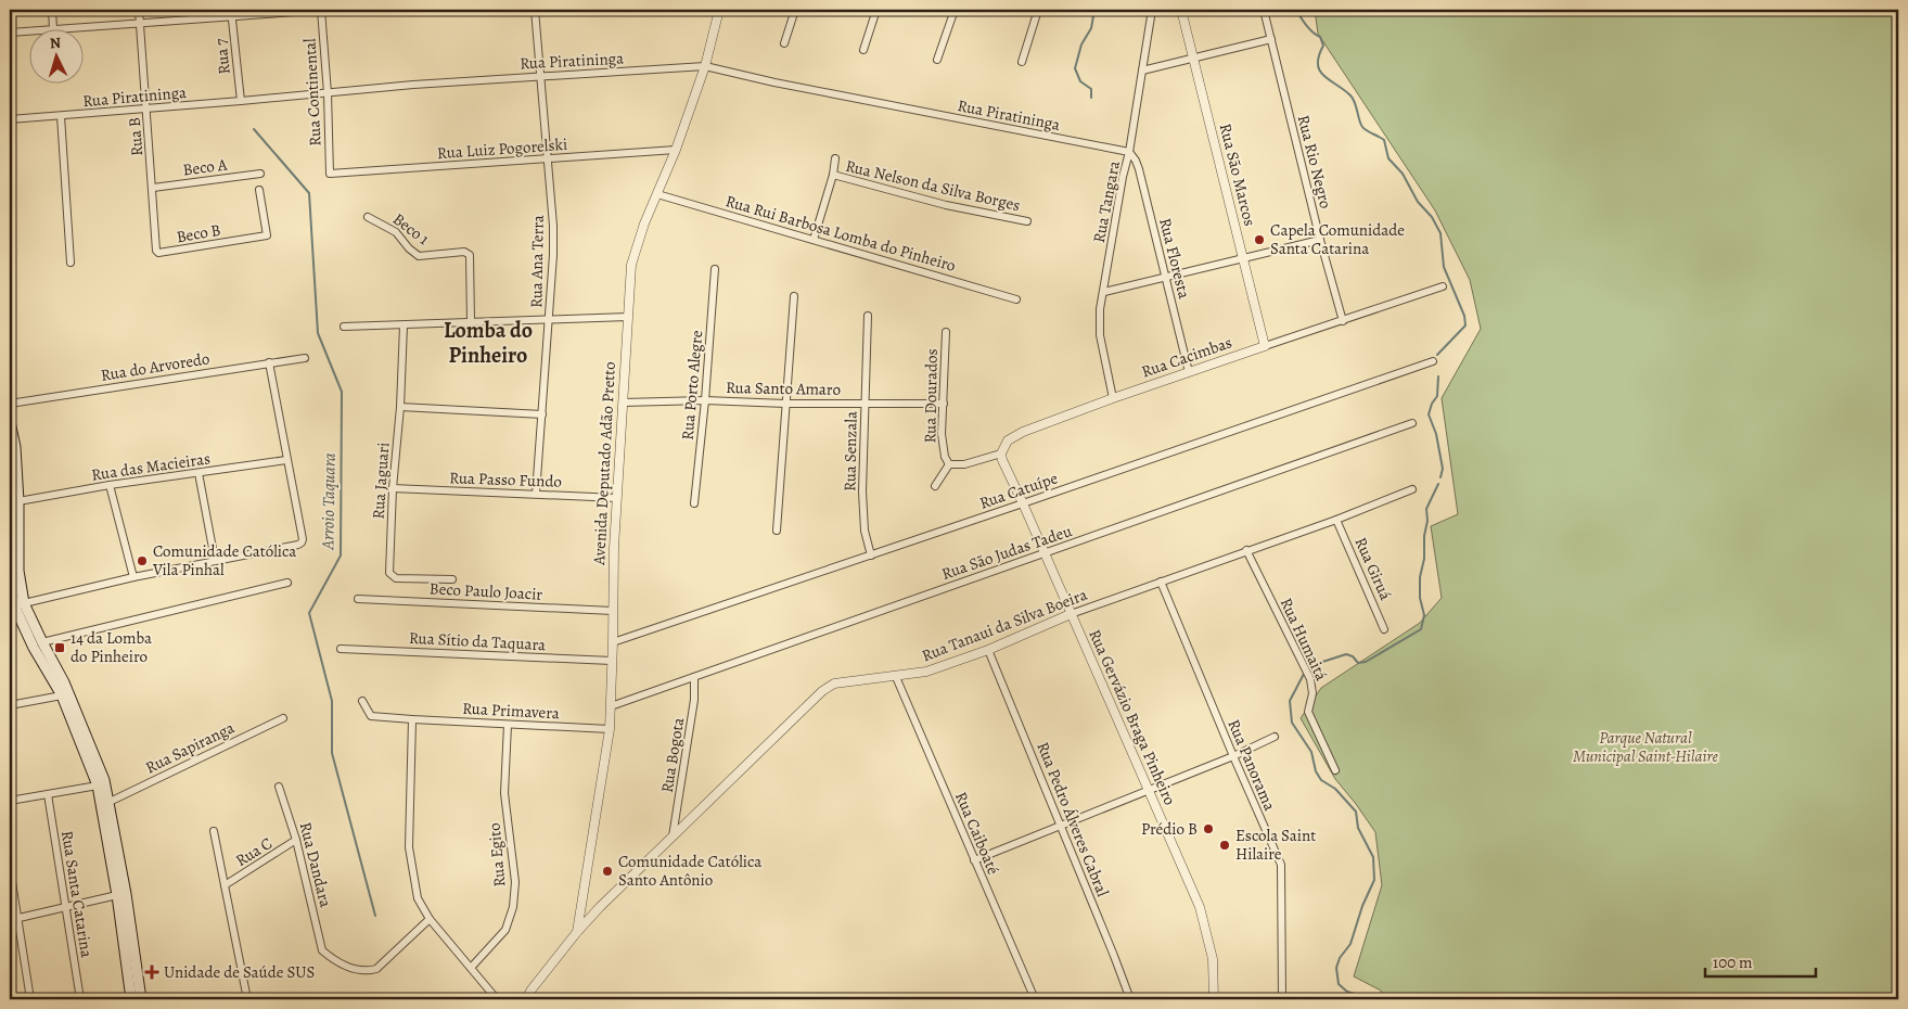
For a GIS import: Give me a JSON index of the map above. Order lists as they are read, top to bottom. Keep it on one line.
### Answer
{"streets":{"street":["Rua 7","Rua Piratininga","Rua Continental","Rua B","Rua Luiz Pogorelski","Rua Rio Negro","Beco A","Rua São Marcos","Rua Nelson da Silva Borges","Rua Tangara","Beco 1","Beco B","Rua Rui Barbosa Lomba do Pinheiro","Rua Floresta","Rua Ana Terra","Rua Cacimbas","Rua do Arvoredo","Rua Porto Alegre","Rua Santo Amaro","Rua Dourados","Rua Senzala","Avenida Deputado Adão Pretto","Rua das Macieiras","Rua Passo Fundo","Rua Jaguari","Rua Catuípe","Rua São Judas Tadeu","Rua Giruá","Beco Paulo Joacir","Rua Tanaui da Silva Boeira","Rua Humaitá","Rua Sítio da Taquara","Rua Primavera","Rua Gervázio Braga Pinheiro","Rua Sapiranga","Rua Bogota","Rua Panorama","Rua Pedro Álveres Cabral","Rua Caiboaté","Rua C","Rua Egito","Rua Dandara","Rua Santa Catarina"]},"crossings":[["Rua 7","Rua Piratininga"],["Rua Piratininga","Rua Continental"],["Rua Piratininga","Rua B"],["Rua Piratininga","Rua Tangara"],["Rua Piratininga","Rua Floresta"],["Rua Piratininga","Rua Ana Terra"],["Rua Piratininga","Avenida Deputado Adão Pretto"],["Rua Continental","Rua Luiz Pogorelski"],["Rua B","Beco A"],["Rua B","Beco B"],["Rua Luiz Pogorelski","Rua Ana Terra"],["Rua Luiz Pogorelski","Avenida Deputado Adão Pretto"],["Rua Rio Negro","Rua Cacimbas"],["Rua São Marcos","Rua Cacimbas"],["Rua Tangara","Rua Floresta"],["Rua Tangara","Rua Cacimbas"],["Rua Rui Barbosa Lomba do Pinheiro","Avenida Deputado Adão Pretto"],["Rua Floresta","Rua Cacimbas"],["Rua Ana Terra","Rua Passo Fundo"],["Rua Cacimbas","Rua Gervázio Braga Pinheiro"],["Rua Porto Alegre","Rua Santo Amaro"],["Rua Santo Amaro","Rua Dourados"],["Rua Santo Amaro","Rua Senzala"],["Rua Santo Amaro","Avenida Deputado Adão Pretto"],["Rua Senzala","Rua Catuípe"],["Avenida Deputado Adão Pretto","Rua Passo Fundo"],["Avenida Deputado Adão Pretto","Rua Catuípe"],["Avenida Deputado Adão Pretto","Rua São Judas Tadeu"],["Avenida Deputado Adão Pretto","Beco Paulo Joacir"],["Avenida Deputado Adão Pretto","Rua Tanaui da Silva Boeira"],["Avenida Deputado Adão Pretto","Rua Sítio da Taquara"],["Avenida Deputado Adão Pretto","Rua Primavera"],["Rua Passo Fundo","Rua Jaguari"],["Rua Catuípe","Rua Gervázio Braga Pinheiro"],["Rua São Judas Tadeu","Rua Gervázio Braga Pinheiro"],["Rua São Judas Tadeu","Rua Bogota"],["Rua Giruá","Rua Tanaui da Silva Boeira"],["Rua Tanaui da Silva Boeira","Rua Humaitá"],["Rua Tanaui da Silva Boeira","Rua Gervázio Braga Pinheiro"],["Rua Tanaui da Silva Boeira","Rua Bogota"],["Rua Tanaui da Silva Boeira","Rua Panorama"],["Rua Tanaui da Silva Boeira","Rua Pedro Álveres Cabral"],["Rua Tanaui da Silva Boeira","Rua Caiboaté"],["Rua Primavera","Rua Egito"],["Rua C","Rua Dandara"]],"districts":["Lomba do Pinheiro"],"water":["Arroio Taquara"],"parks":["Parque Natural Municipal Saint-Hilaire"],"places":{"other":["Capela Comunidade Santa Catarina","Comunidade Católica Vila Pinhal","Prédio B","Escola Saint Hilaire","Comunidade Católica Santo Antônio"],"transit":["14 da Lomba do Pinheiro"],"health":["Unidade de Saúde SUS"]},"scale_bar":"100 m","north":"top"}
